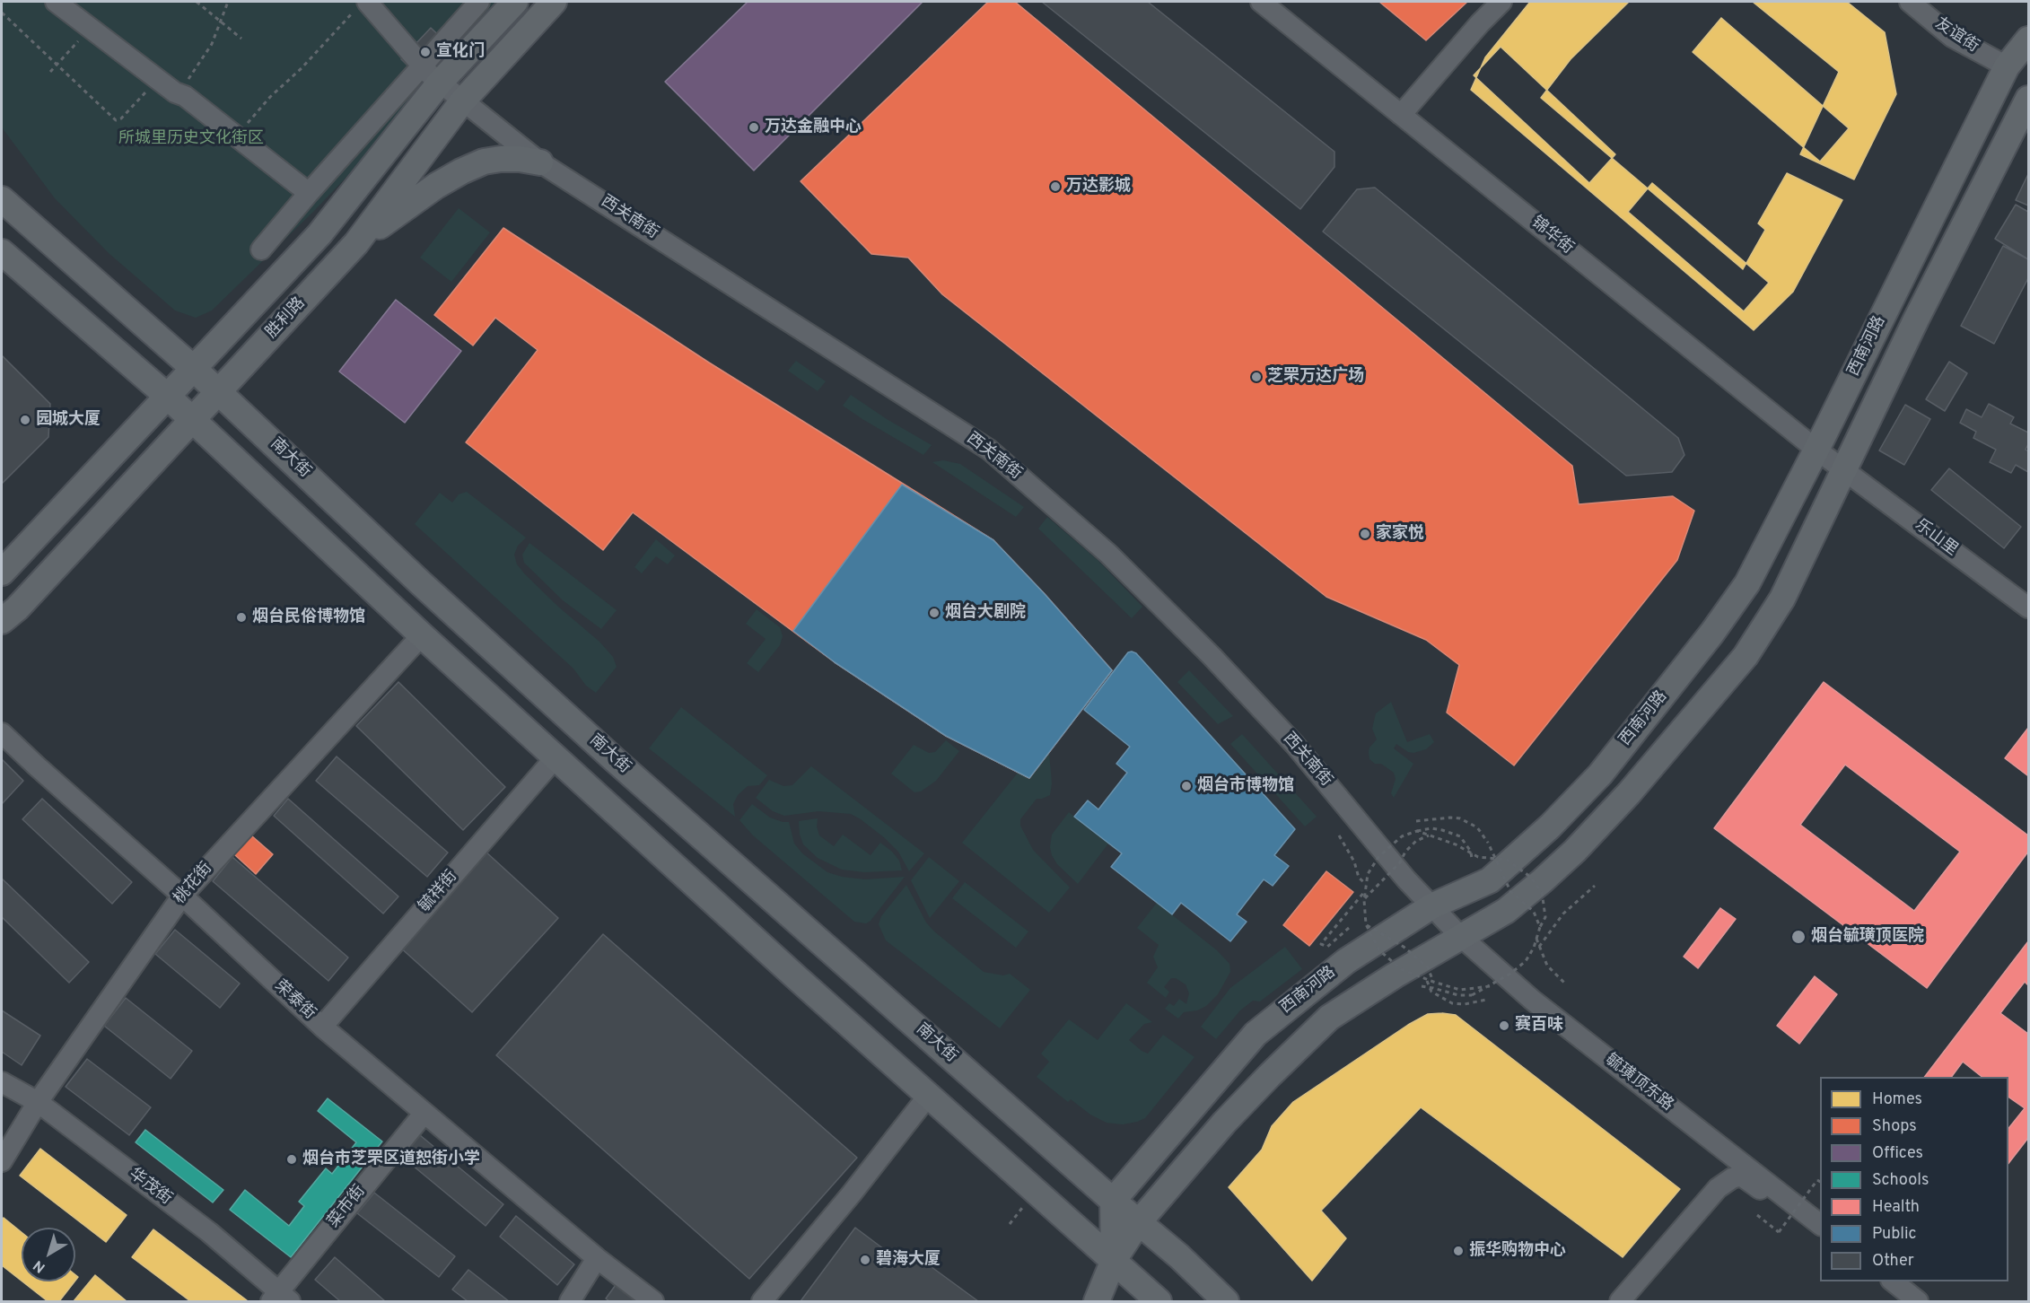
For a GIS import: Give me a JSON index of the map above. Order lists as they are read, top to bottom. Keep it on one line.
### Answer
{"streets":{"main road":["胜利路","西南河路","南大街"],"street":["友谊街","西关南街","锦华街","乐山里","桃花街","毓祥街","荣泰街","毓璜顶东路","华茂街","菜市街"]},"crossings":[["友谊街","西南河路"],["西关南街","胜利路"],["西关南街","西南河路"],["西关南街","毓璜顶东路"],["锦华街","西南河路"],["锦华街","乐山里"],["胜利路","南大街"],["西南河路","南大街"],["西南河路","乐山里"],["西南河路","毓璜顶东路"],["桃花街","荣泰街"],["桃花街","华茂街"],["毓祥街","荣泰街"],["荣泰街","菜市街"],["华茂街","菜市街"]],"parks":["所城里历史文化街区"],"places":["宣化门","万达金融中心","万达影城","芝罘万达广场","园城大厦","家家悦","烟台大剧院","烟台民俗博物馆","烟台市博物馆","烟台毓璜顶医院","赛百味","烟台市芝罘区道恕街小学","振华购物中心","碧海大厦"],"legend":["Homes","Shops","Offices","Schools","Health","Public","Other"],"north":"bottom left"}
